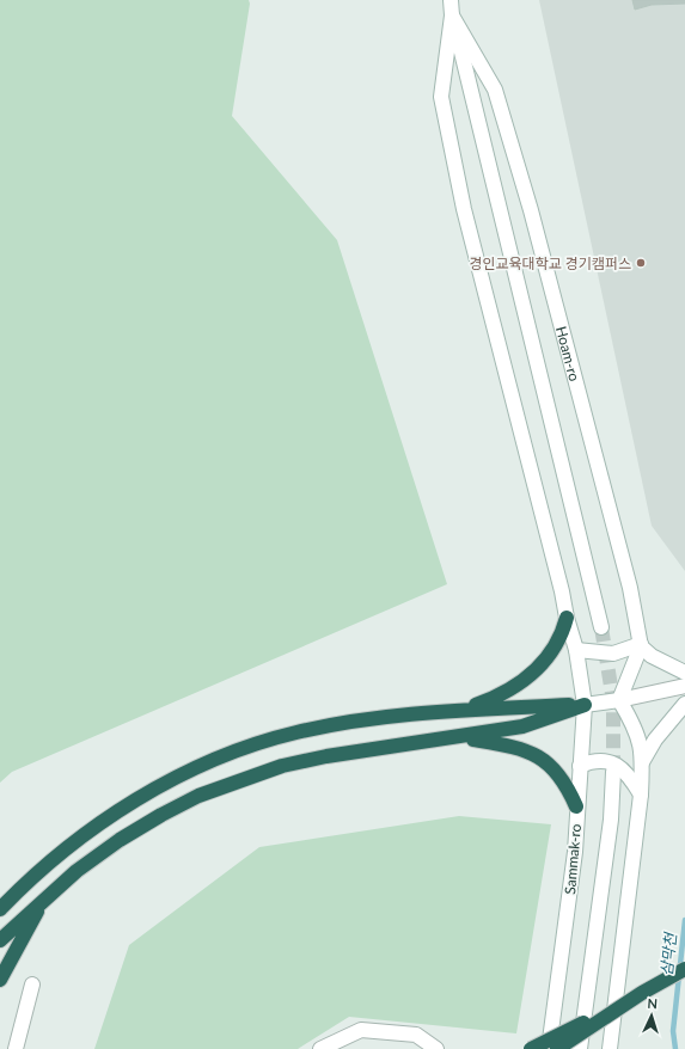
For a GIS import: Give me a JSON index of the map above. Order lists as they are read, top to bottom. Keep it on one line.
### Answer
{"streets":{"main road":["Hoam-ro","Sammak-ro"]},"crossings":[["Hoam-ro","Sammak-ro"]],"water":["삼막천"],"places":["경인교육대학교 경기캠퍼스"],"north":"top"}
